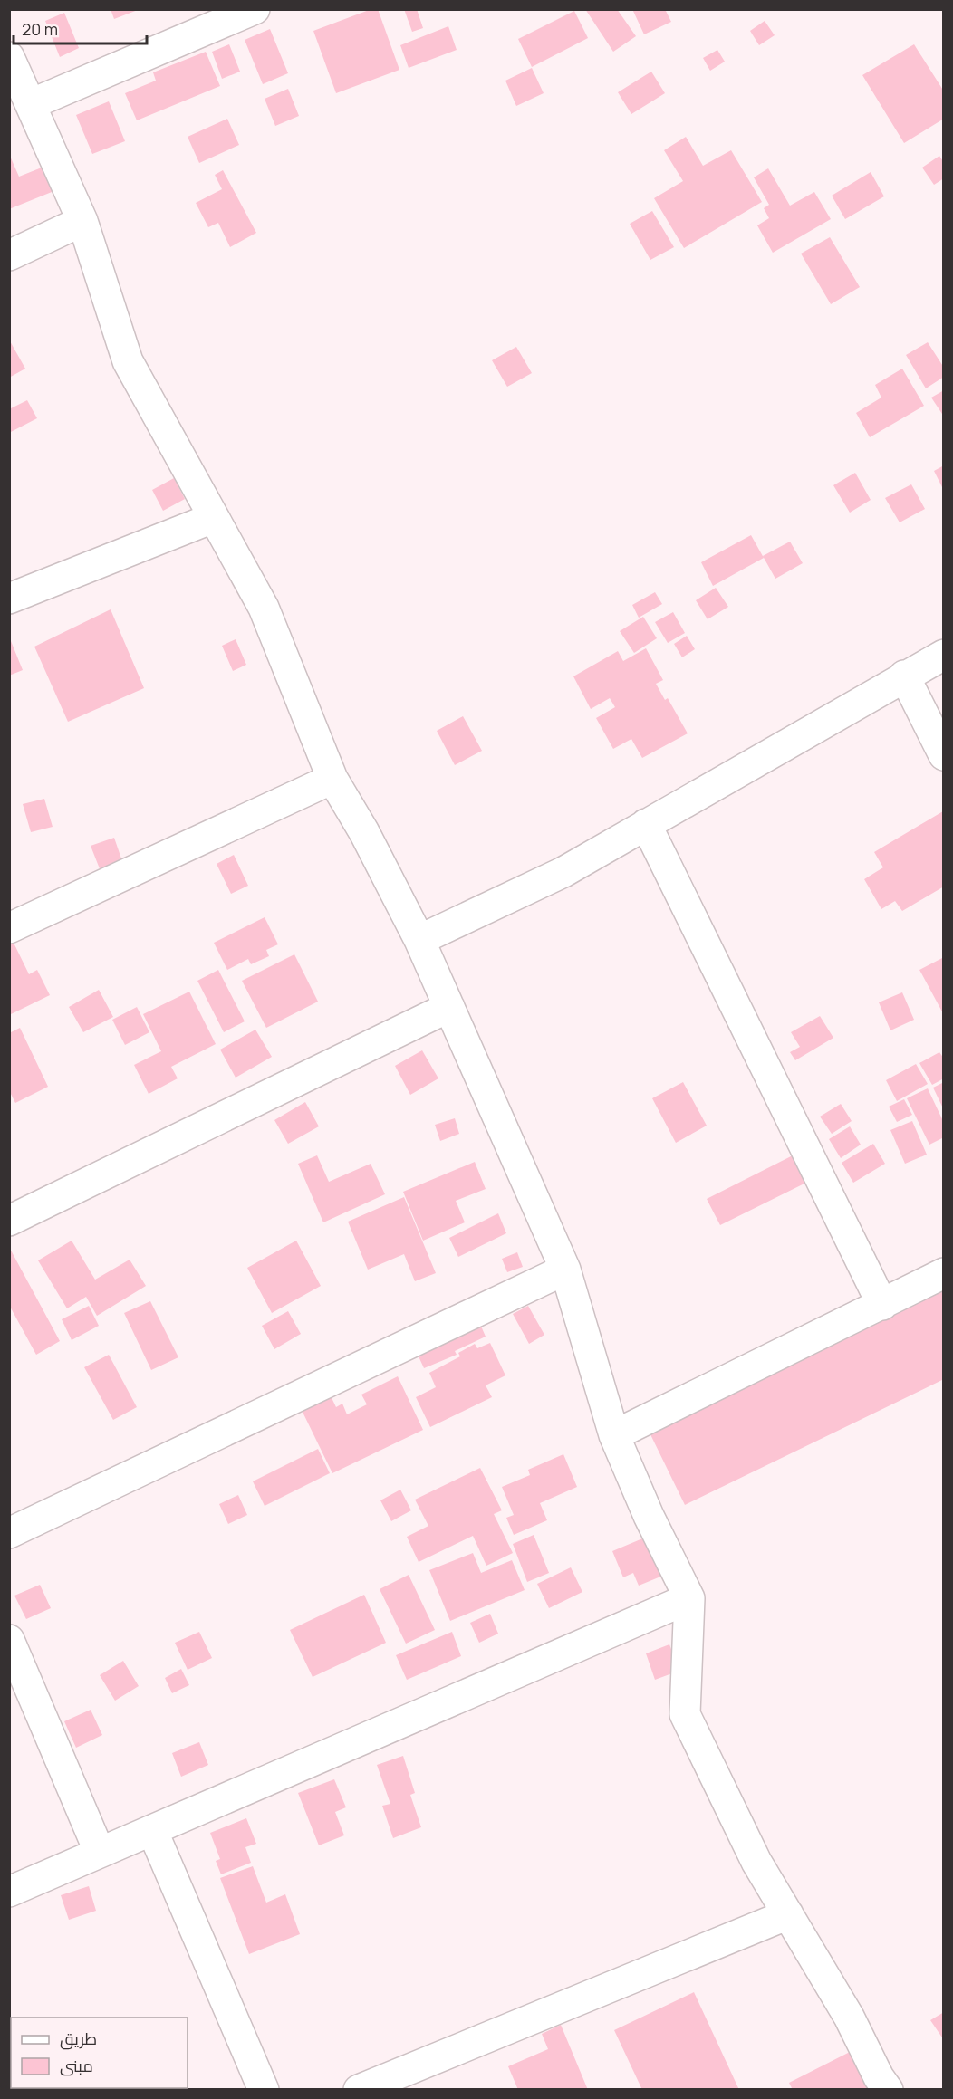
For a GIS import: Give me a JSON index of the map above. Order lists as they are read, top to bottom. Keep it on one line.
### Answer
{"legend":["طريق","مبنى"],"scale_bar":"20 m"}
